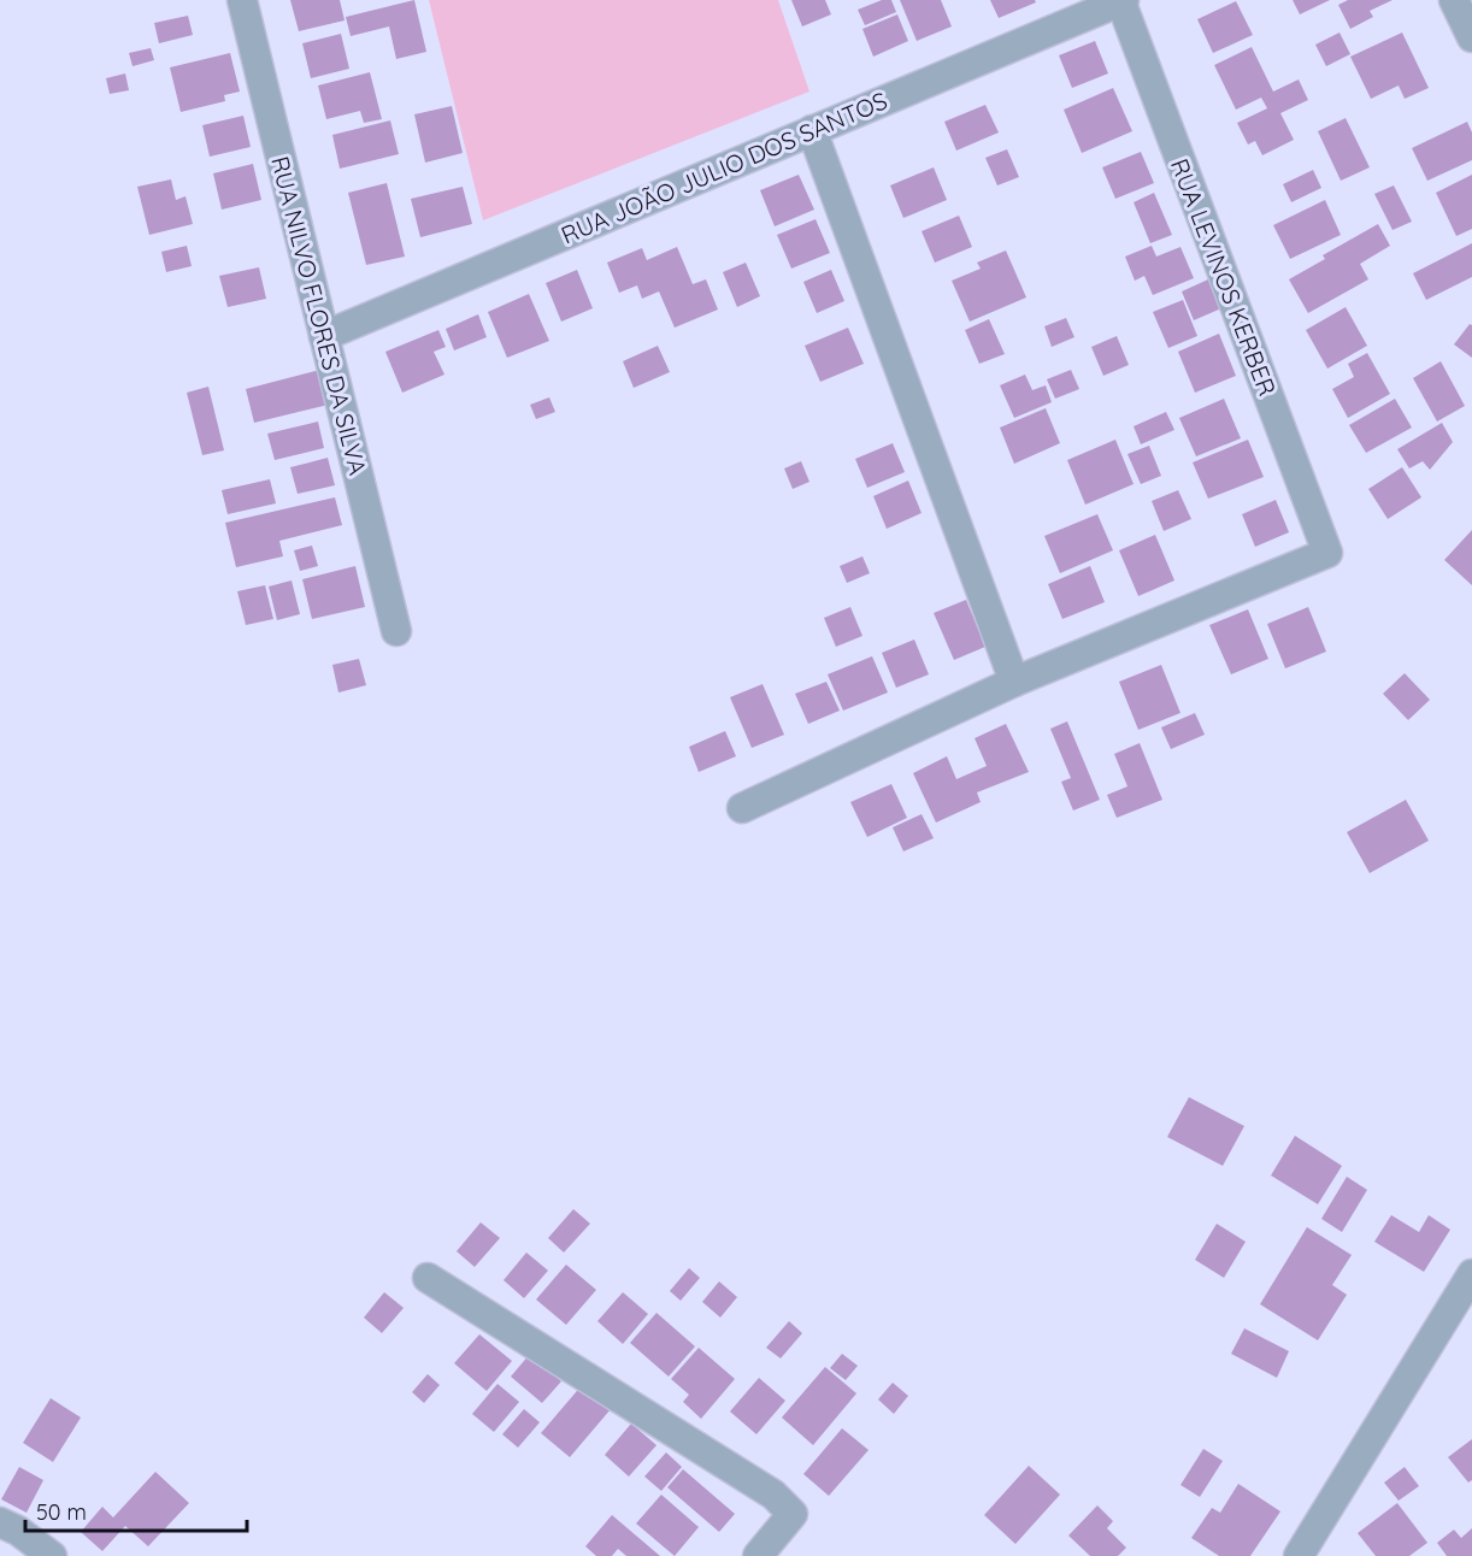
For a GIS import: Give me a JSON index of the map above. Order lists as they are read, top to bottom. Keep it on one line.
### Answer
{"streets":{"street":["RUA JOÃO JULIO DOS SANTOS","RUA LEVINOS KERBER","RUA NILVO FLORES DA SILVA"]},"crossings":[["RUA JOÃO JULIO DOS SANTOS","RUA LEVINOS KERBER"],["RUA JOÃO JULIO DOS SANTOS","RUA NILVO FLORES DA SILVA"]],"scale_bar":"50 m"}
